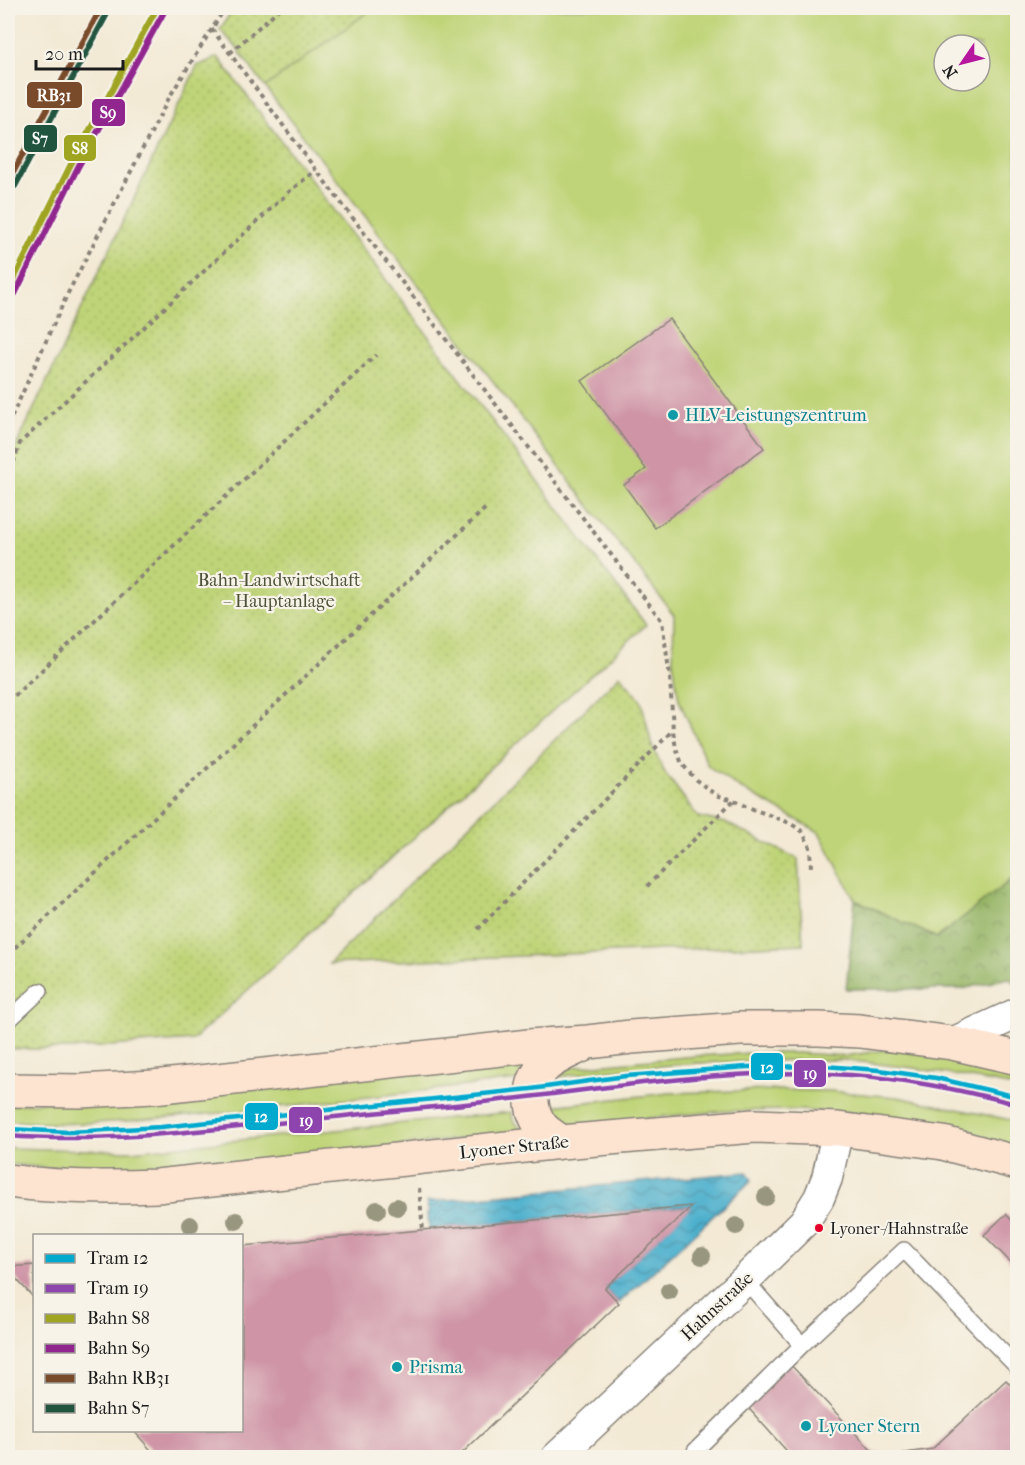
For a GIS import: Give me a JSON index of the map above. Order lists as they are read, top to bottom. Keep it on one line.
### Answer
{"streets":{"main road":["Lyoner Straße"],"street":["Hahnstraße"]},"crossings":[["Lyoner Straße","Hahnstraße"]],"parks":["Bahn-Landwirtschaft – Hauptanlage"],"places":["HLV-Leistungszentrum","Lyoner-/Hahnstraße","Prisma","Lyoner Stern"],"lines":["rail line S8","rail line RB31","rail line S9","rail line S7","tram line 12","tram line 19"],"legend":["Tram 12","Tram 19","Bahn S8","Bahn S9","Bahn RB31","Bahn S7"],"scale_bar":"20 m","north":"bottom left"}
